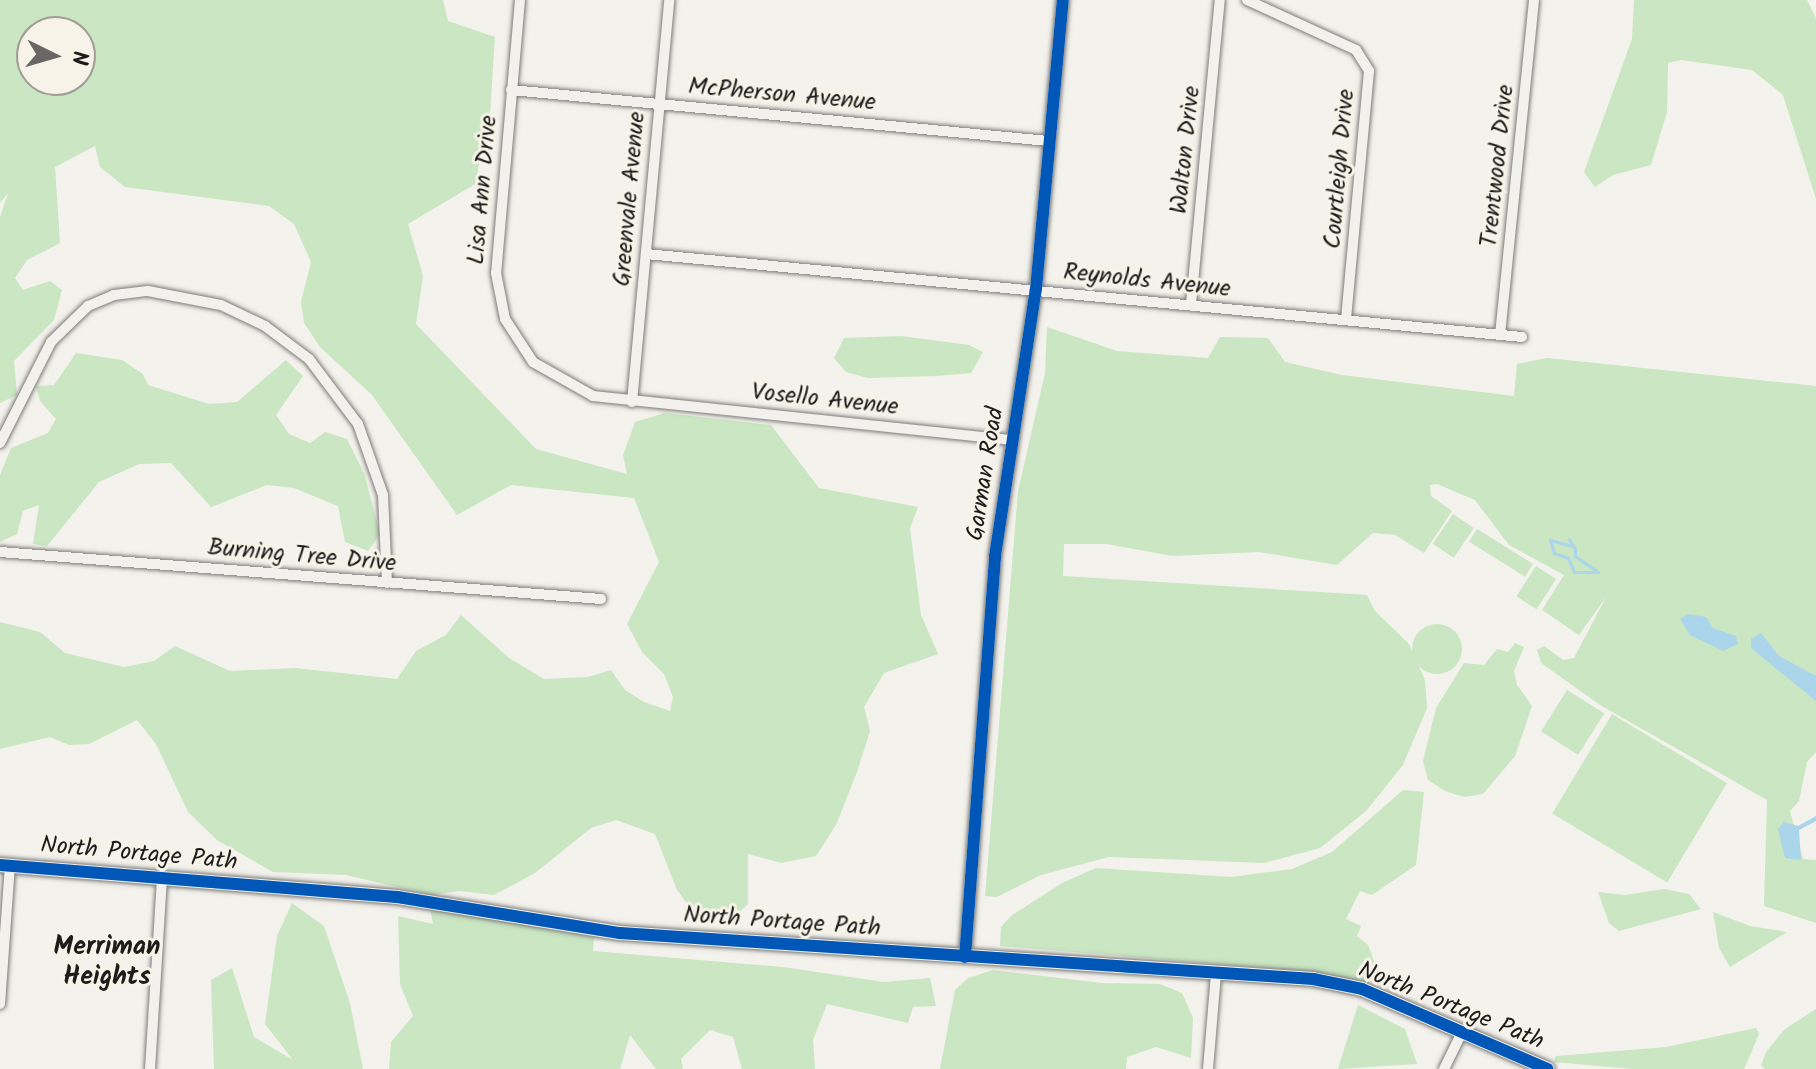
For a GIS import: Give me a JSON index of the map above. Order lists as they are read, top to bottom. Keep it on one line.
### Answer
{"streets":{"main road":["North Portage Path"],"street":["McPherson Avenue","Walton Drive","Trentwood Drive","Courtleigh Drive","Lisa Ann Drive","Greenvale Avenue","Reynolds Avenue","Vosello Avenue","Garman Road","Burning Tree Drive"]},"crossings":[["McPherson Avenue","Lisa Ann Drive"],["McPherson Avenue","Greenvale Avenue"],["McPherson Avenue","Garman Road"],["Walton Drive","Reynolds Avenue"],["Trentwood Drive","Reynolds Avenue"],["Courtleigh Drive","Reynolds Avenue"],["Lisa Ann Drive","Greenvale Avenue"],["Lisa Ann Drive","Vosello Avenue"],["Greenvale Avenue","Reynolds Avenue"],["Greenvale Avenue","Vosello Avenue"],["Reynolds Avenue","Garman Road"],["Vosello Avenue","Garman Road"],["Garman Road","North Portage Path"]],"districts":["Merriman Heights"],"north":"right"}
